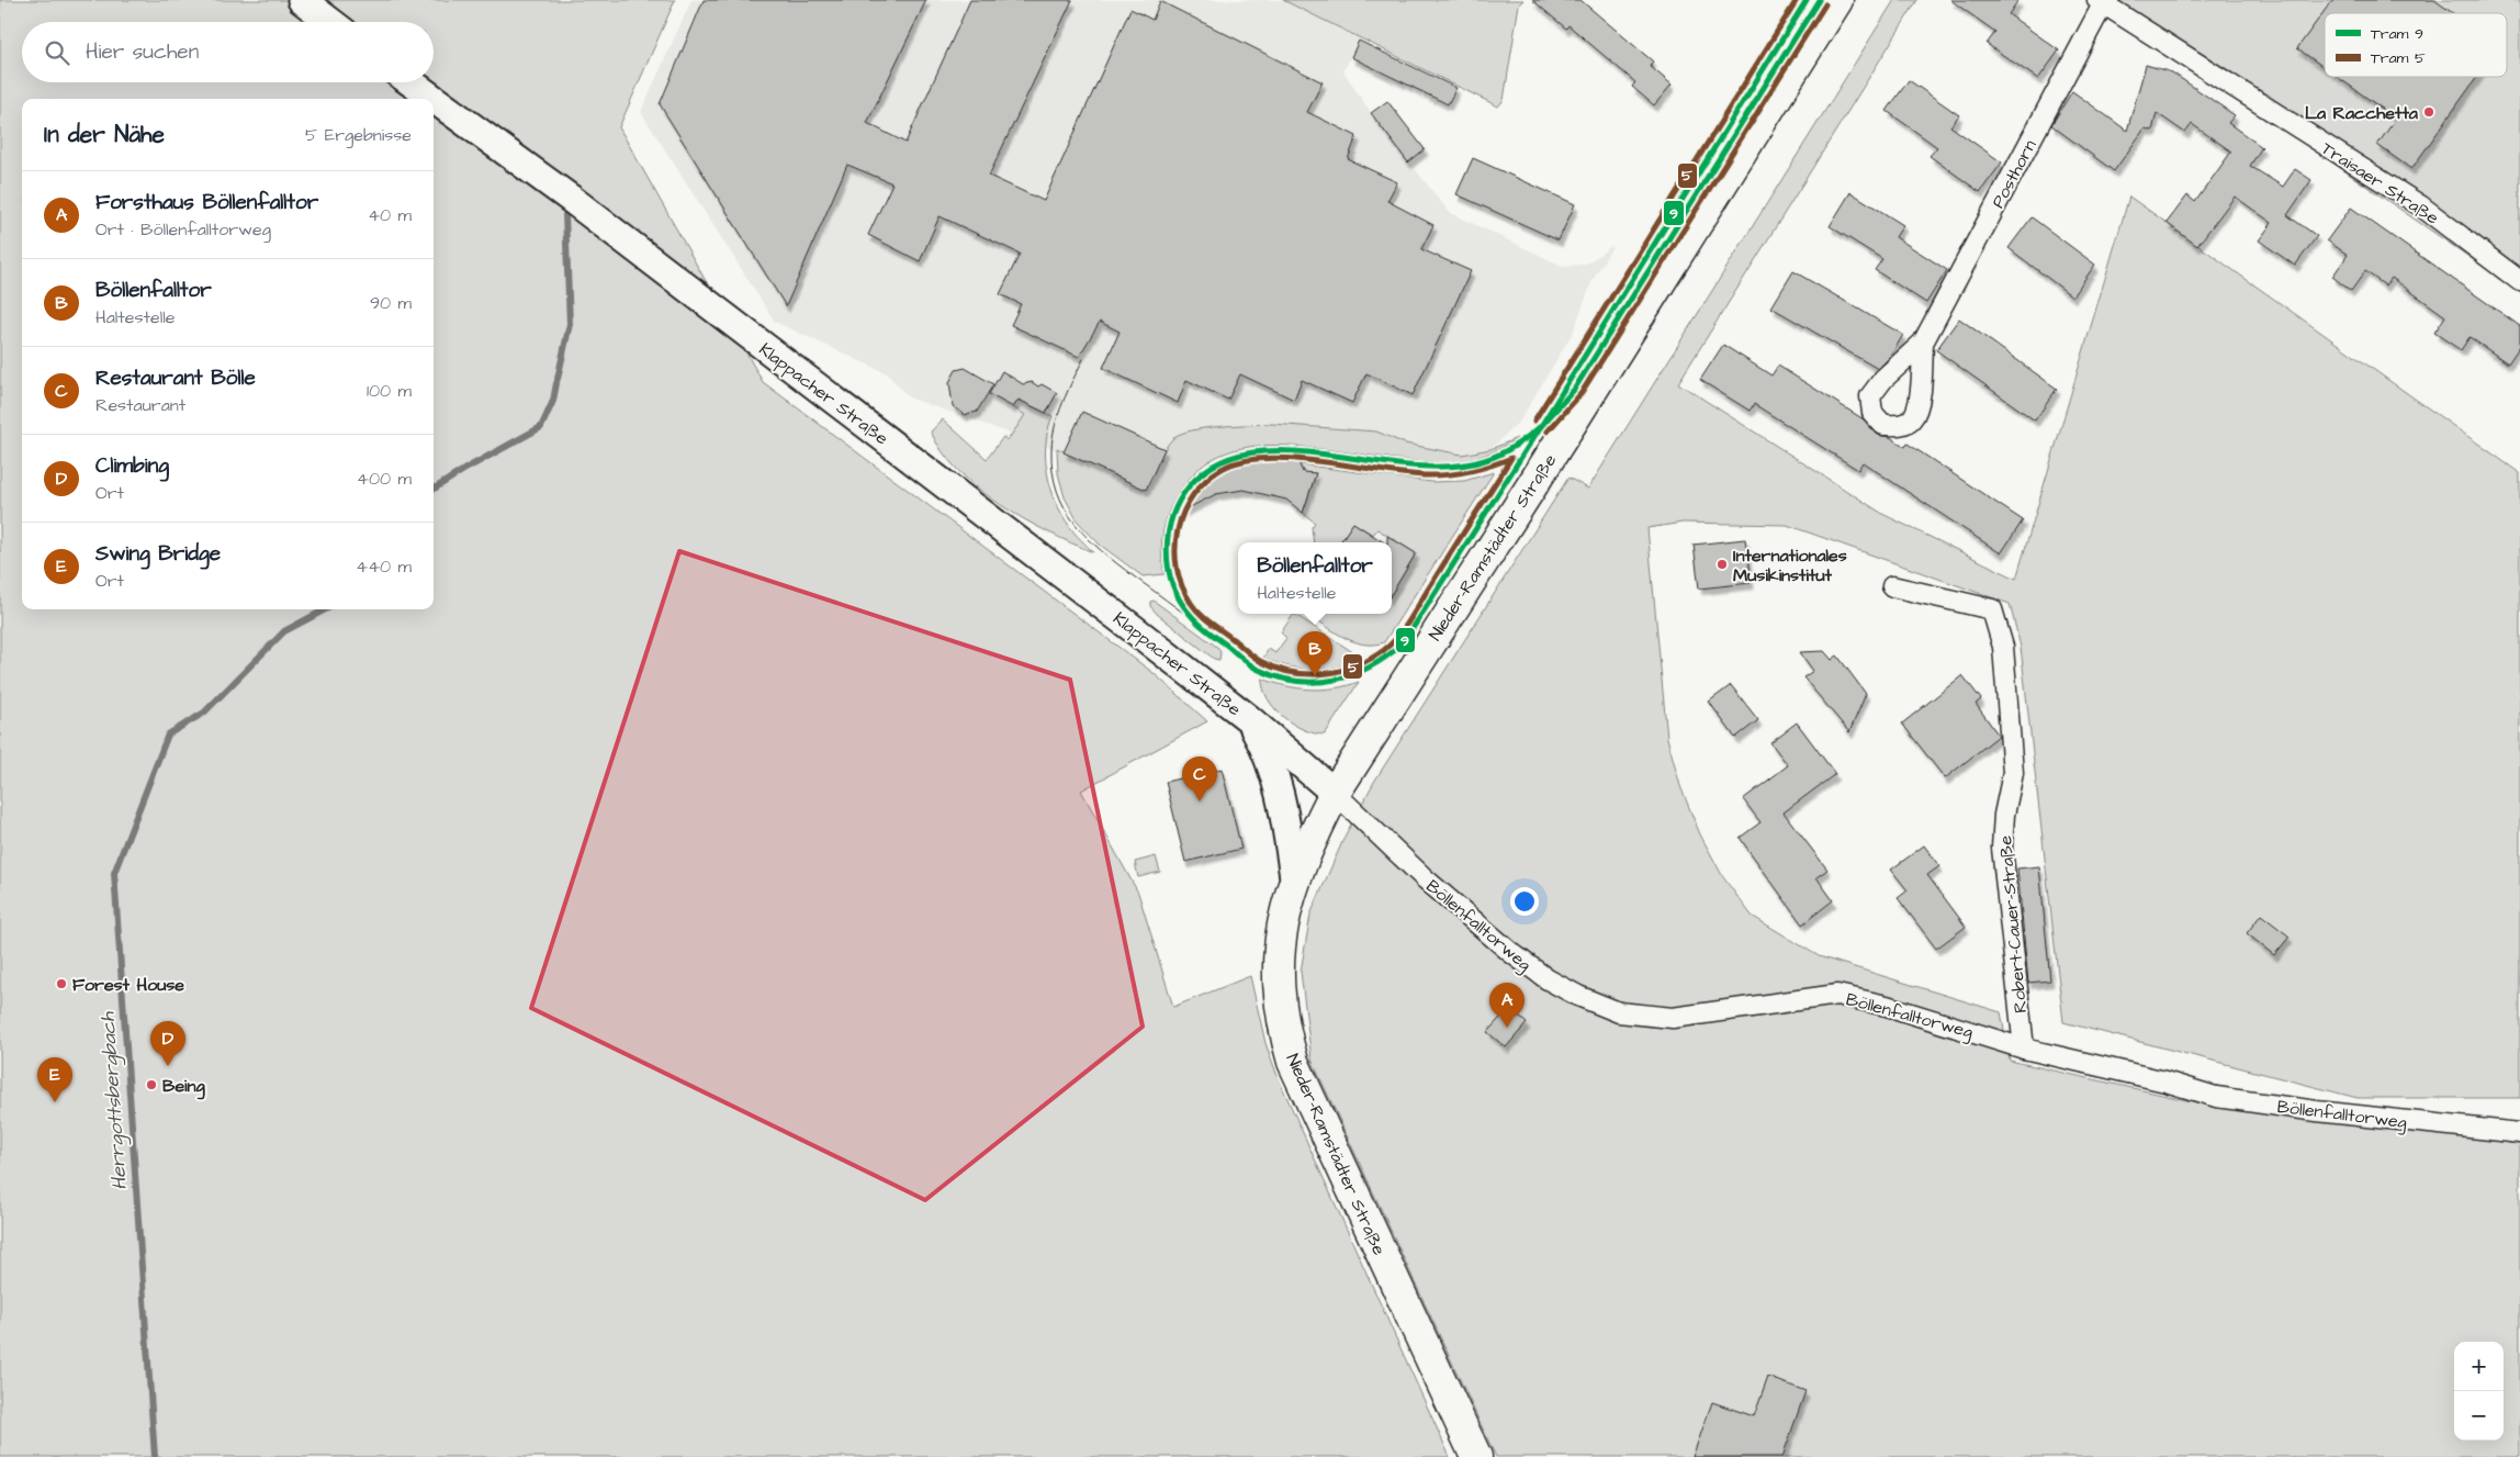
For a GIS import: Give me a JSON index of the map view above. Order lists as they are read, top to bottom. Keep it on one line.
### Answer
{"streets":{"main road":["Klappacher Straße","Nieder-Ramstädter Straße"],"street":["Posthorn","Traisaer Straße","Böllenfalltorweg","Robert-Cauer-Straße"]},"crossings":[["Posthorn","Traisaer Straße"],["Klappacher Straße","Nieder-Ramstädter Straße"],["Klappacher Straße","Böllenfalltorweg"],["Nieder-Ramstädter Straße","Böllenfalltorweg"],["Böllenfalltorweg","Robert-Cauer-Straße"]],"water":["Herrgottsbergbach"],"places":["La Racchetta","Internationales Musikinstitut","Forest House","Being"],"lines":["tram line 9","tram line 5"],"legend":["Tram 9","Tram 5"],"page":{"search":"Hier suchen","heading":["In der Nähe","5 Ergebnisse"],"list":[{"mark":"A","name":"Forsthaus Böllenfalltor","note":"Ort · Böllenfalltorweg","value":"40 m"},{"mark":"B","name":"Böllenfalltor","note":"Haltestelle","value":"90 m"},{"mark":"C","name":"Restaurant Bölle","note":"Restaurant","value":"100 m"},{"mark":"D","name":"Climbing","note":"Ort","value":"400 m"},{"mark":"E","name":"Swing Bridge","note":"Ort","value":"440 m"}],"popup":["Böllenfalltor","Haltestelle"],"pins":["B","C","A","D","E"],"map_buttons":["+","−"]}}
